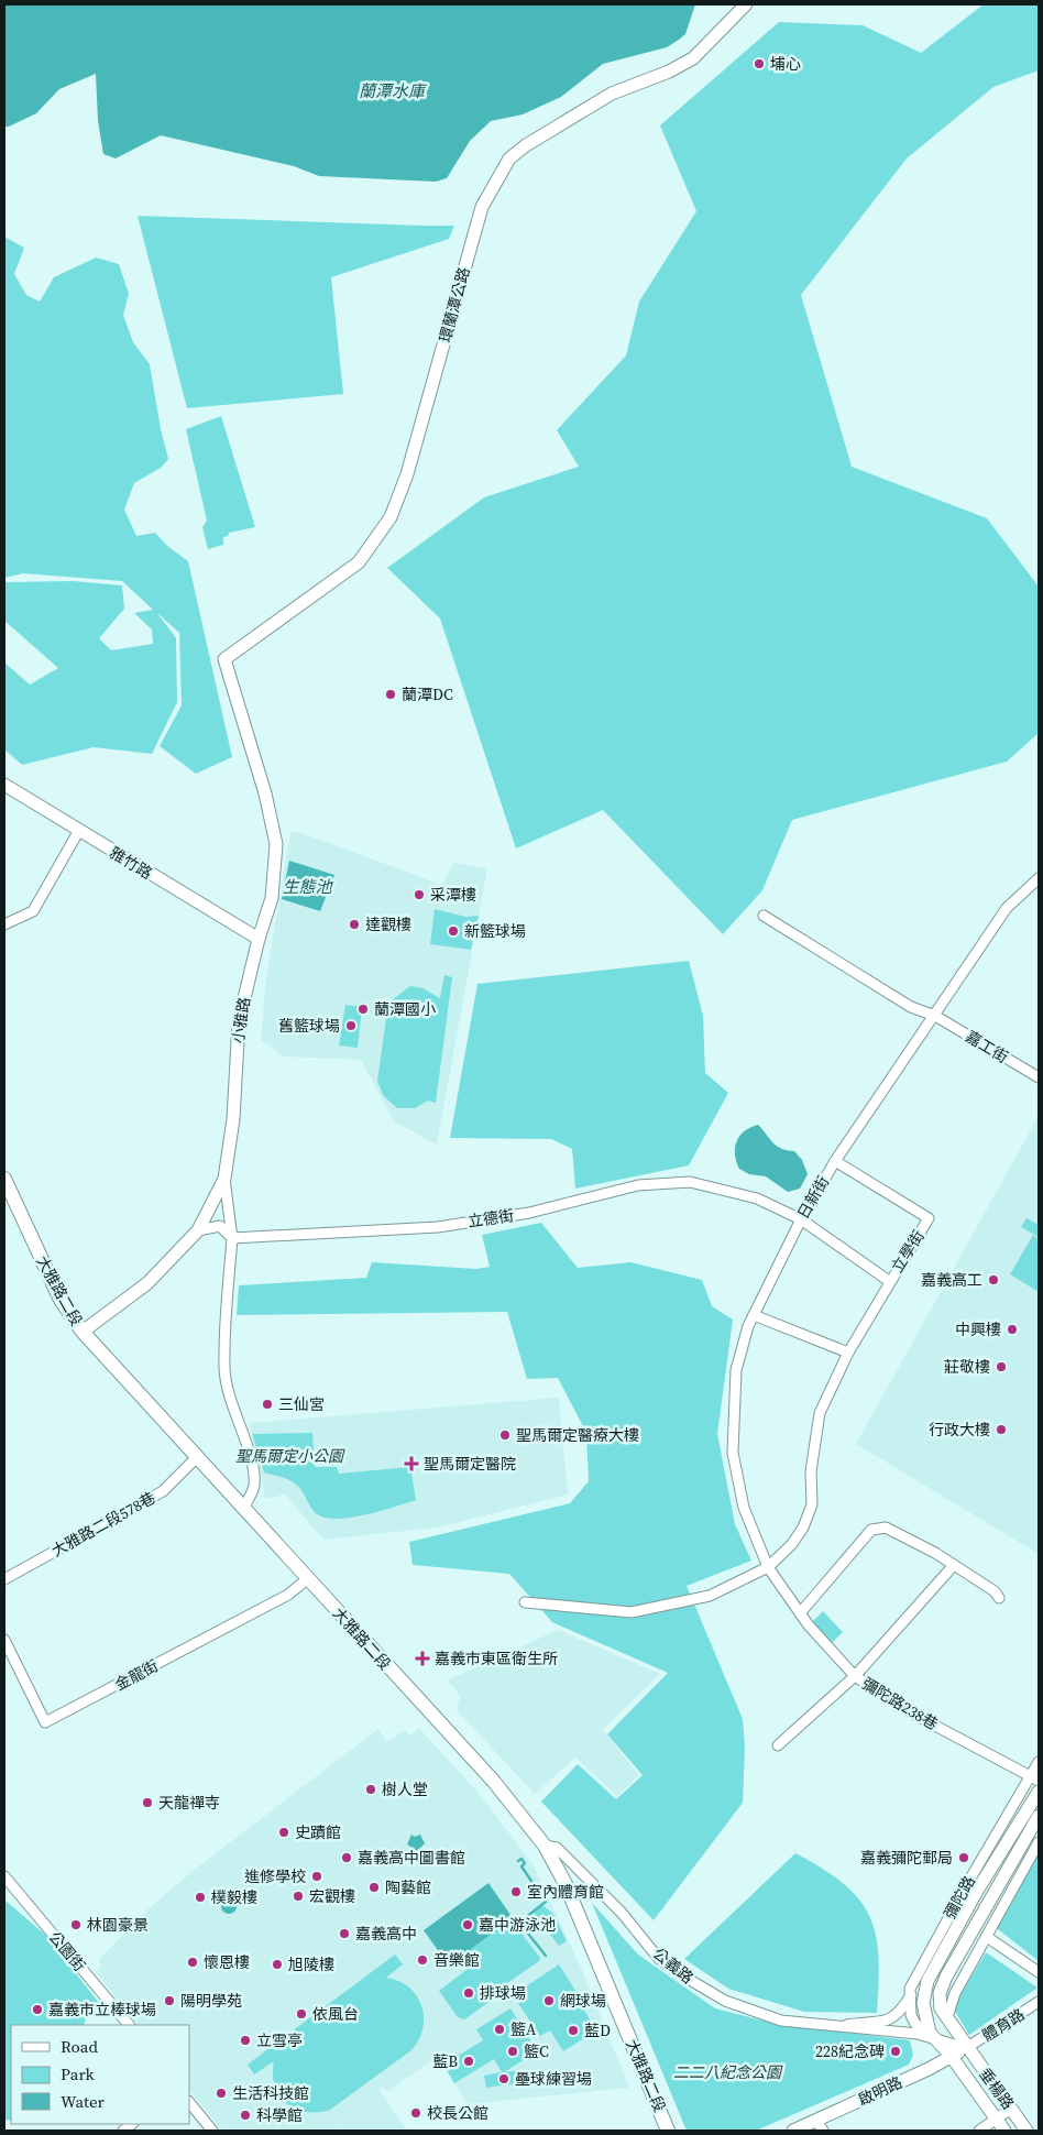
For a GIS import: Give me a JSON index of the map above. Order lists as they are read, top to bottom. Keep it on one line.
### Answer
{"streets":{"main road":["大雅路二段"],"street":["環蘭潭公路","雅竹路","小雅路","嘉工街","日新街","立德街","立學街","大雅路二段578巷","金龍街","彌陀路238巷","彌陀路","公園街","公義路","體育路","垂楊路","啟明路"]},"crossings":[["環蘭潭公路","小雅路"],["雅竹路","小雅路"],["小雅路","大雅路二段"],["嘉工街","日新街"],["日新街","立德街"],["日新街","立學街"],["日新街","彌陀路238巷"],["立德街","立學街"],["立學街","彌陀路238巷"],["大雅路二段","大雅路二段578巷"],["大雅路二段","金龍街"],["大雅路二段","公義路"],["彌陀路238巷","彌陀路"],["彌陀路","公義路"],["彌陀路","體育路"],["彌陀路","垂楊路"],["彌陀路","啟明路"],["公義路","體育路"],["公義路","垂楊路"],["公義路","啟明路"],["體育路","垂楊路"],["體育路","啟明路"],["垂楊路","啟明路"]],"water":["蘭潭水庫","生態池"],"parks":["聖馬爾定小公園","二二八紀念公園"],"places":{"other":["埔心","蘭潭DC","采潭樓","達觀樓","新籃球場","蘭潭國小","舊籃球場","嘉義高工","中興樓","莊敬樓","三仙宮","行政大樓","聖馬爾定醫療大樓","樹人堂","天龍禪寺","史蹟館","嘉義高中圖書館","嘉義彌陀郵局","進修學校","陶藝館","室內體育館","宏觀樓","樸毅樓","林園豪景","嘉中游泳池","嘉義高中","音樂館","懷恩樓","旭陵樓","排球場","陽明學苑","網球場","嘉義市立棒球場","依風台","籃A","藍D","立雪亭","籃C","228紀念碑","藍B","壘球練習場","生活科技館","校長公館","科學館"],"health":["聖馬爾定醫院","嘉義市東區衛生所"]},"legend":["Road","Park","Water"]}
